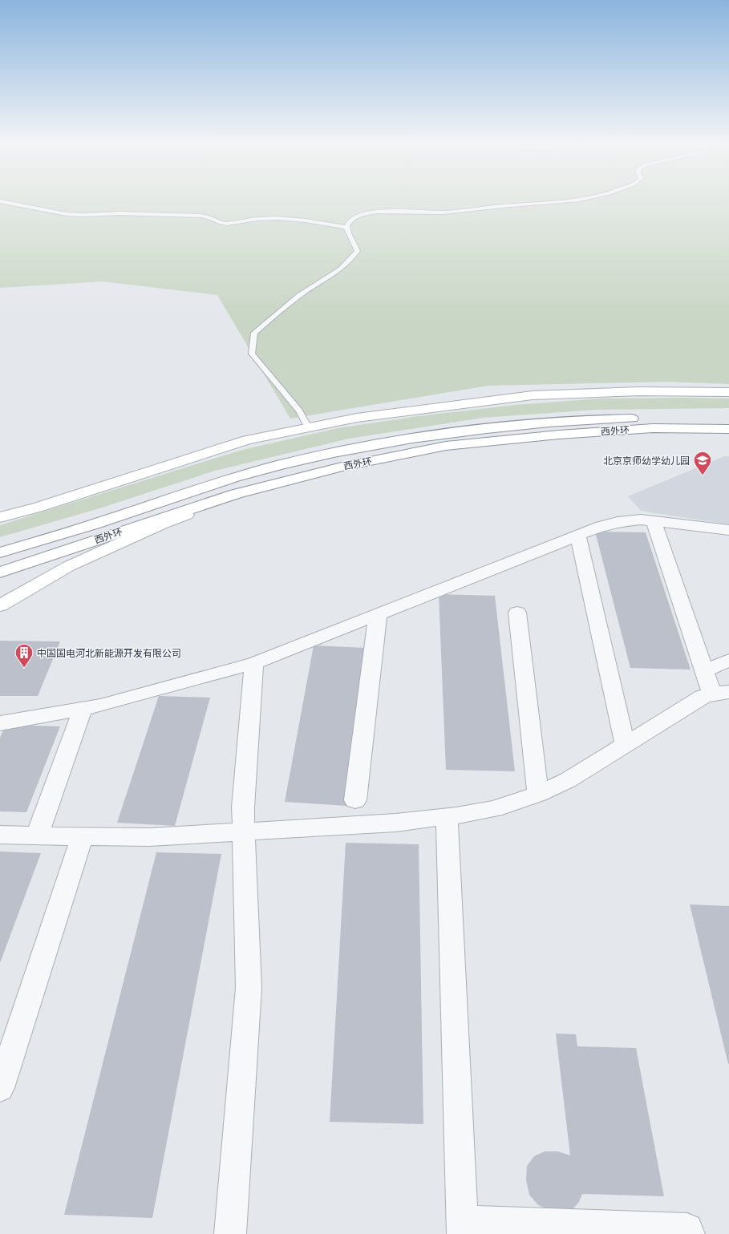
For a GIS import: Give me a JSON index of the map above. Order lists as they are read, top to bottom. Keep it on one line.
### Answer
{"streets":{"main road":["西外环"]},"places":{"school or university":["北京京师幼学幼儿园"],"building":["中国国电河北新能源开发有限公司"]}}
